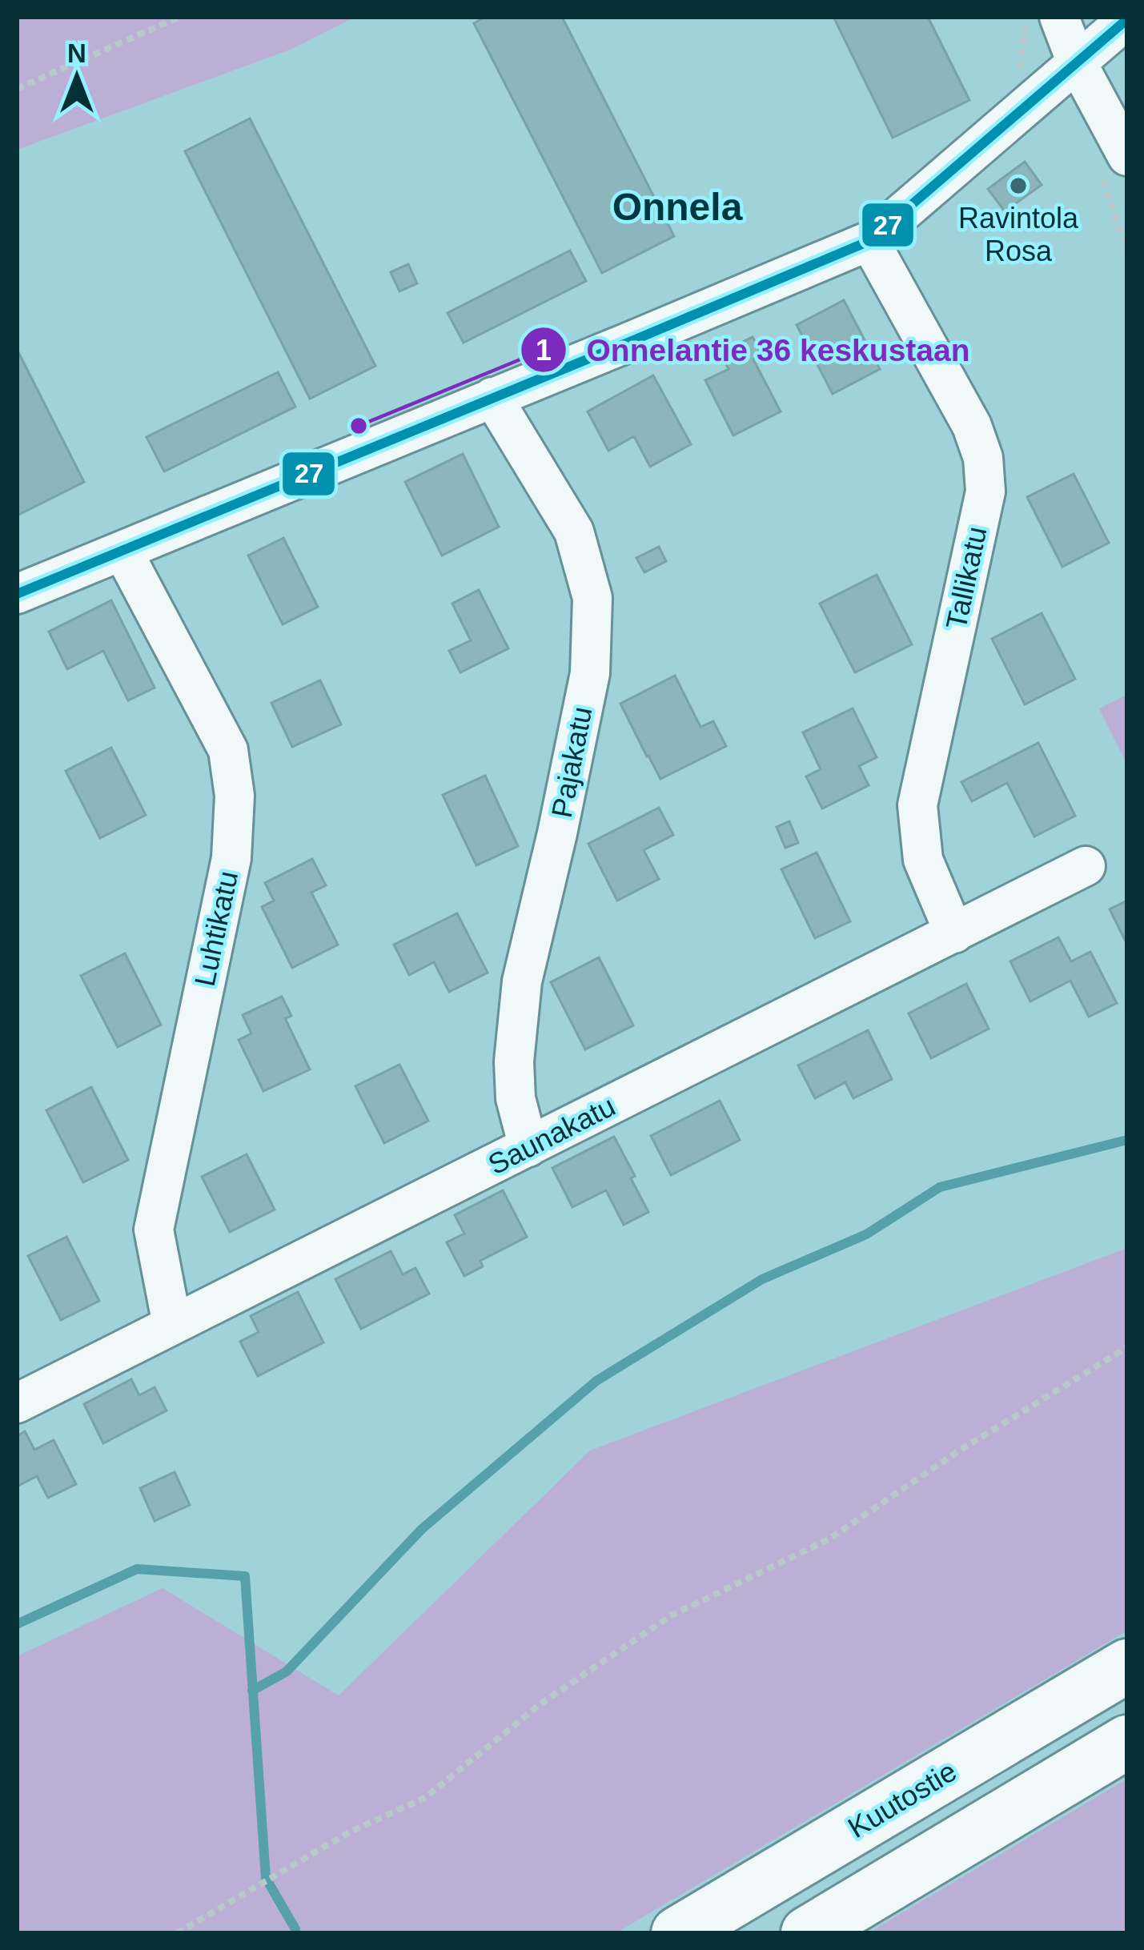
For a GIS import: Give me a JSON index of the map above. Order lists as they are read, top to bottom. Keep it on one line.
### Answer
{"streets":{"highway":["Kuutostie"],"street":["Tallikatu","Pajakatu","Luhtikatu","Saunakatu"]},"crossings":[["Tallikatu","Saunakatu"],["Pajakatu","Saunakatu"],["Luhtikatu","Saunakatu"]],"districts":["Onnela"],"places":["Ravintola Rosa","Onnelantie 36 keskustaan"],"lines":["transit line 27"],"north":"top"}
